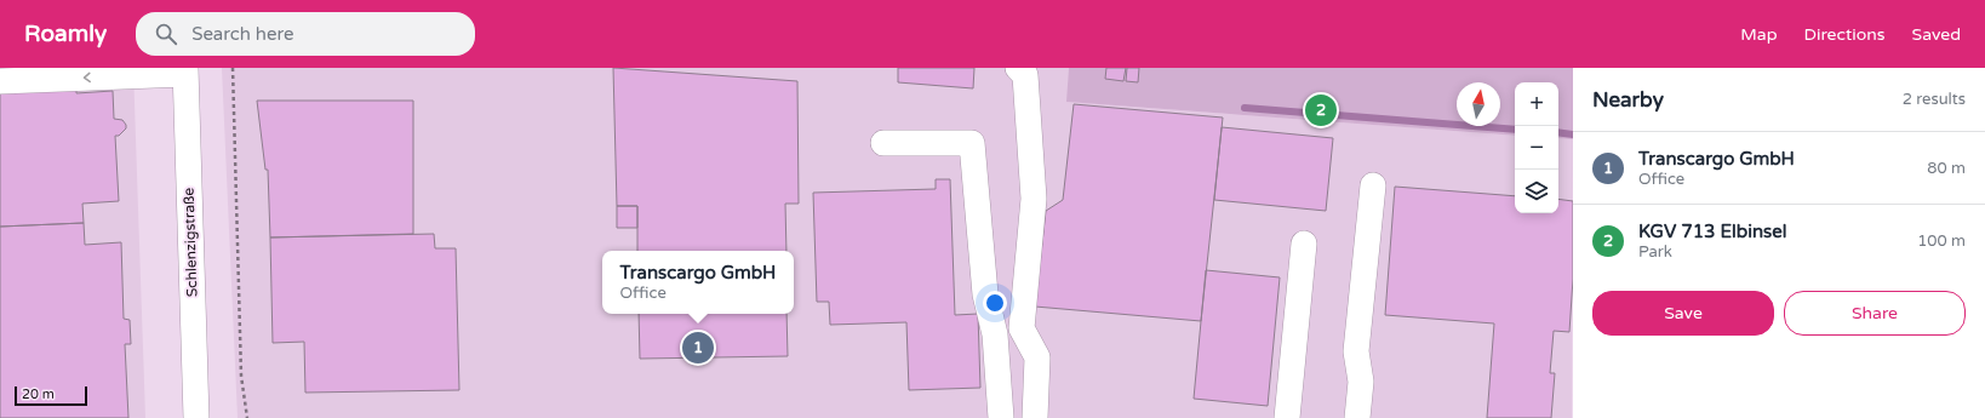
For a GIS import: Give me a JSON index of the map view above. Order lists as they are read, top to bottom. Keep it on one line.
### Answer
{"streets":{"street":["Schlenzigstraße"]},"scale_bar":"20 m","north":"top","page":{"header":"Roamly","search":"Search here","nav":["Map","Directions","Saved"],"heading":["Nearby","2 results"],"map_buttons":["+","−"],"pins":["2","1"],"list":[{"mark":"1","name":"Transcargo GmbH","note":"Office","value":"80 m"},{"mark":"2","name":"KGV 713 Elbinsel","note":"Park","value":"100 m"}],"popup":["Transcargo GmbH","Office"],"buttons":["Save","Share"],"scale":"20 m"}}
